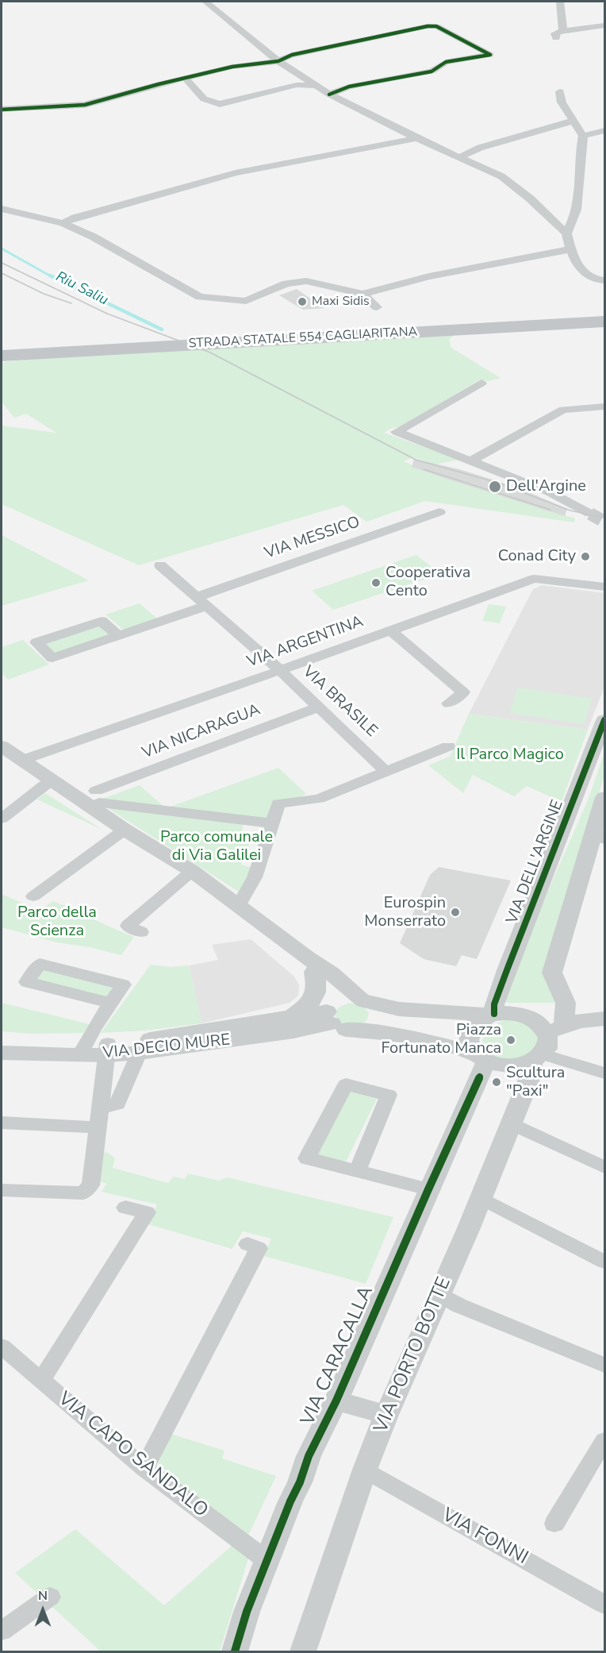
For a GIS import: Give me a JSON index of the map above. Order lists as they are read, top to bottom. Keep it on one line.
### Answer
{"streets":{"highway":["STRADA STATALE 554 CAGLIARITANA"],"street":["VIA MESSICO","VIA ARGENTINA","VIA BRASILE","VIA NICARAGUA","VIA DELL'ARGINE","VIA DECIO MURE","VIA PORTO BOTTE","VIA CARACALLA","VIA CAPO SANDALO","VIA FONNI"]},"crossings":[["VIA MESSICO","VIA BRASILE"],["VIA ARGENTINA","VIA BRASILE"],["VIA BRASILE","VIA NICARAGUA"],["VIA PORTO BOTTE","VIA CARACALLA"],["VIA PORTO BOTTE","VIA FONNI"],["VIA CARACALLA","VIA CAPO SANDALO"]],"water":["Riu Saliu"],"parks":["Il Parco Magico","Parco comunale di Via Galilei","Parco della Scienza"],"places":["Maxi Sidis","Dell'Argine","Conad City","Cooperativa Cento","Eurospin Monserrato","Piazza Fortunato Manca","Scultura \"Paxi\""],"north":"top"}
